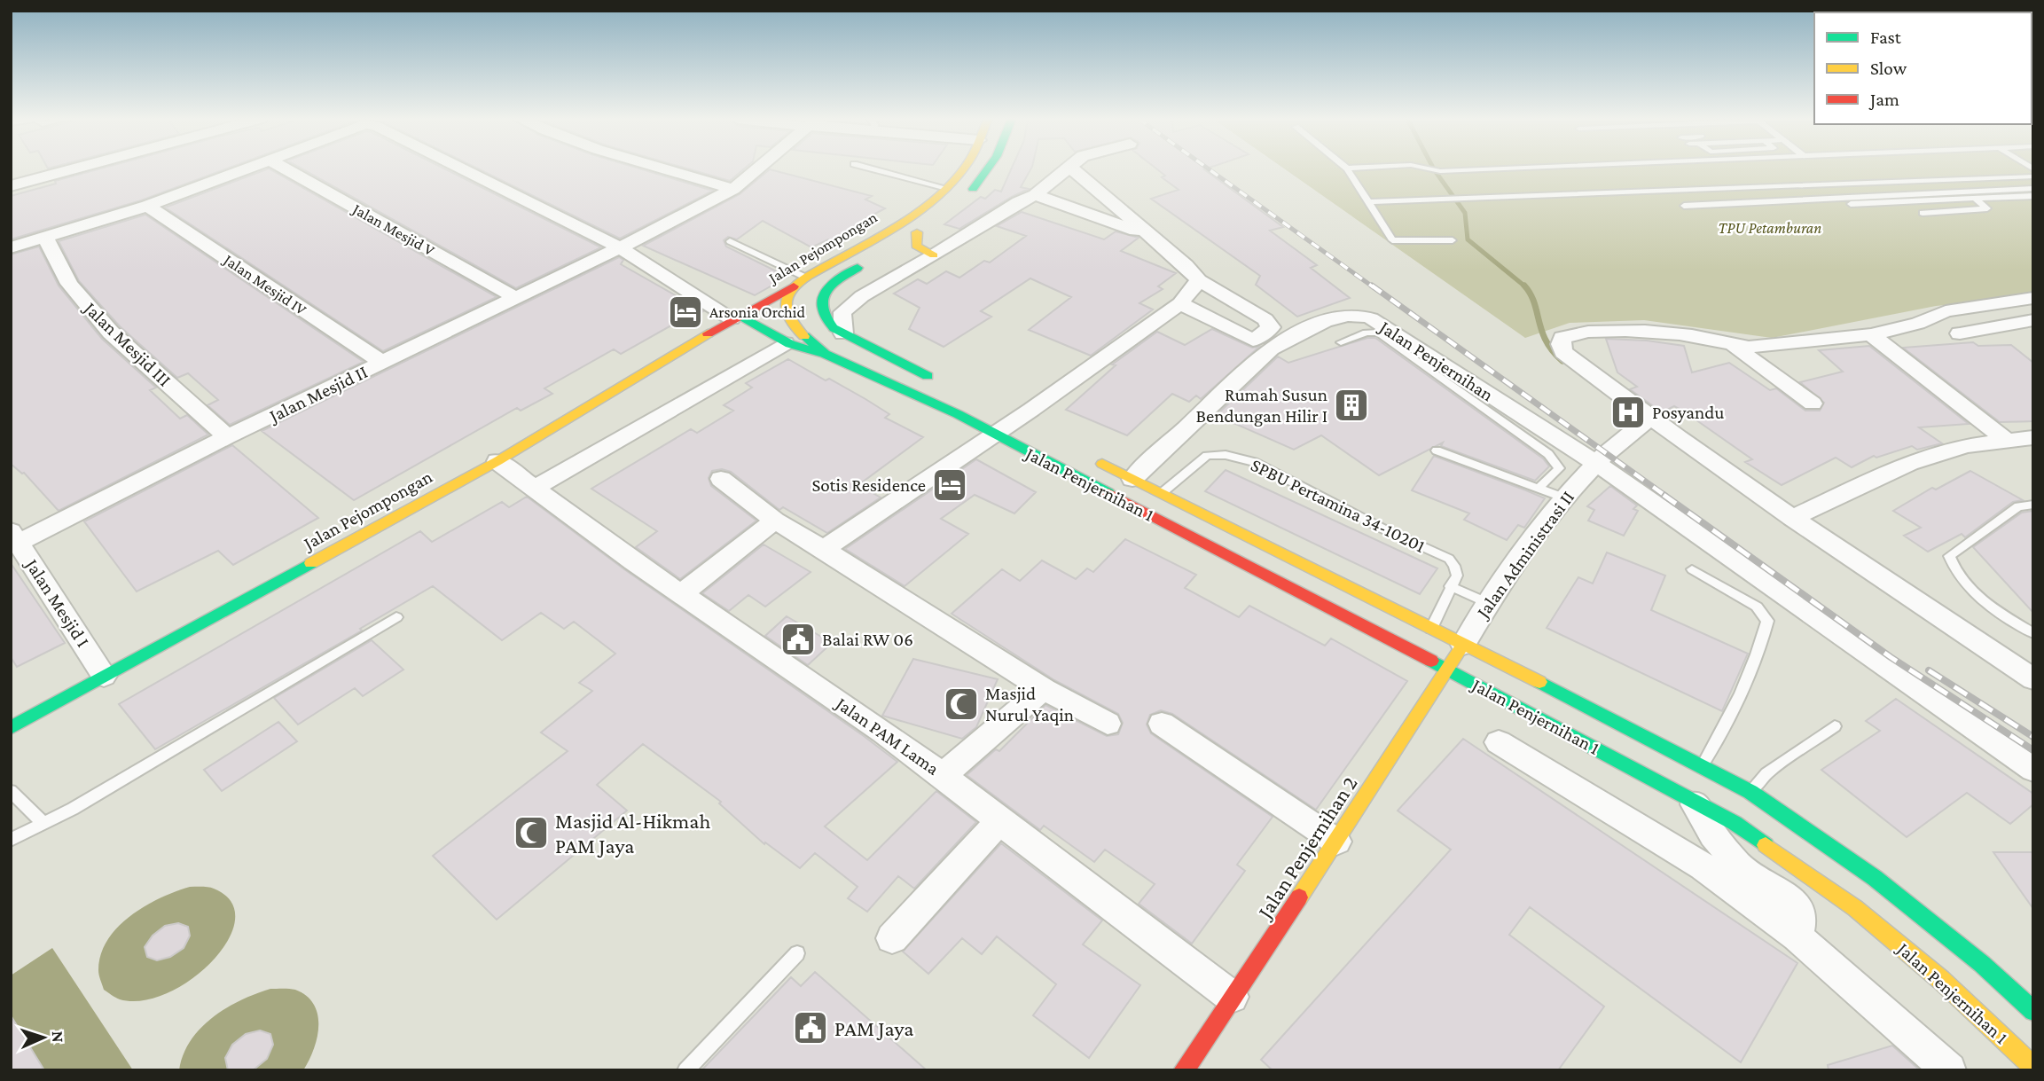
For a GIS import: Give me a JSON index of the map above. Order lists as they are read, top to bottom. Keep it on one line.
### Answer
{"streets":{"main road":["Jalan Pejompongan","Jalan Penjernihan 1","Jalan Penjernihan 2"],"street":["Jalan Mesjid V","Jalan Mesjid IV","Jalan Mesjid III","Jalan Penjernihan","Jalan Mesjid II","Jalan Administrasi II","Jalan Mesjid I","Jalan PAM Lama"],"lane":["SPBU Pertamina 34-10201"]},"crossings":[["Jalan Mesjid V","Jalan Mesjid II"],["Jalan Pejompongan","Jalan Penjernihan 1"],["Jalan Pejompongan","Jalan Mesjid I"],["Jalan Pejompongan","Jalan PAM Lama"],["Jalan Mesjid IV","Jalan Mesjid II"],["Jalan Mesjid III","Jalan Mesjid II"],["Jalan Penjernihan","Jalan Penjernihan 1"],["Jalan Penjernihan","Jalan Administrasi II"],["Jalan Mesjid II","Jalan Mesjid I"],["Jalan Penjernihan 1","SPBU Pertamina 34-10201"],["Jalan Penjernihan 1","Jalan Administrasi II"],["Jalan Penjernihan 1","Jalan Penjernihan 2"],["Jalan Administrasi II","Jalan Penjernihan 2"],["Jalan PAM Lama","Jalan Penjernihan 2"]],"parks":["TPU Petamburan"],"places":{"hotel":["Arsonia Orchid","Sotis Residence"],"building":["Rumah Susun Bendungan Hilir I"],"hospital":["Posyandu"],"public building":["Balai RW 06","PAM Jaya"],"mosque":["Masjid Nurul Yaqin","Masjid Al-Hikmah PAM Jaya"]},"legend":["Fast","Slow","Jam"],"north":"right"}
